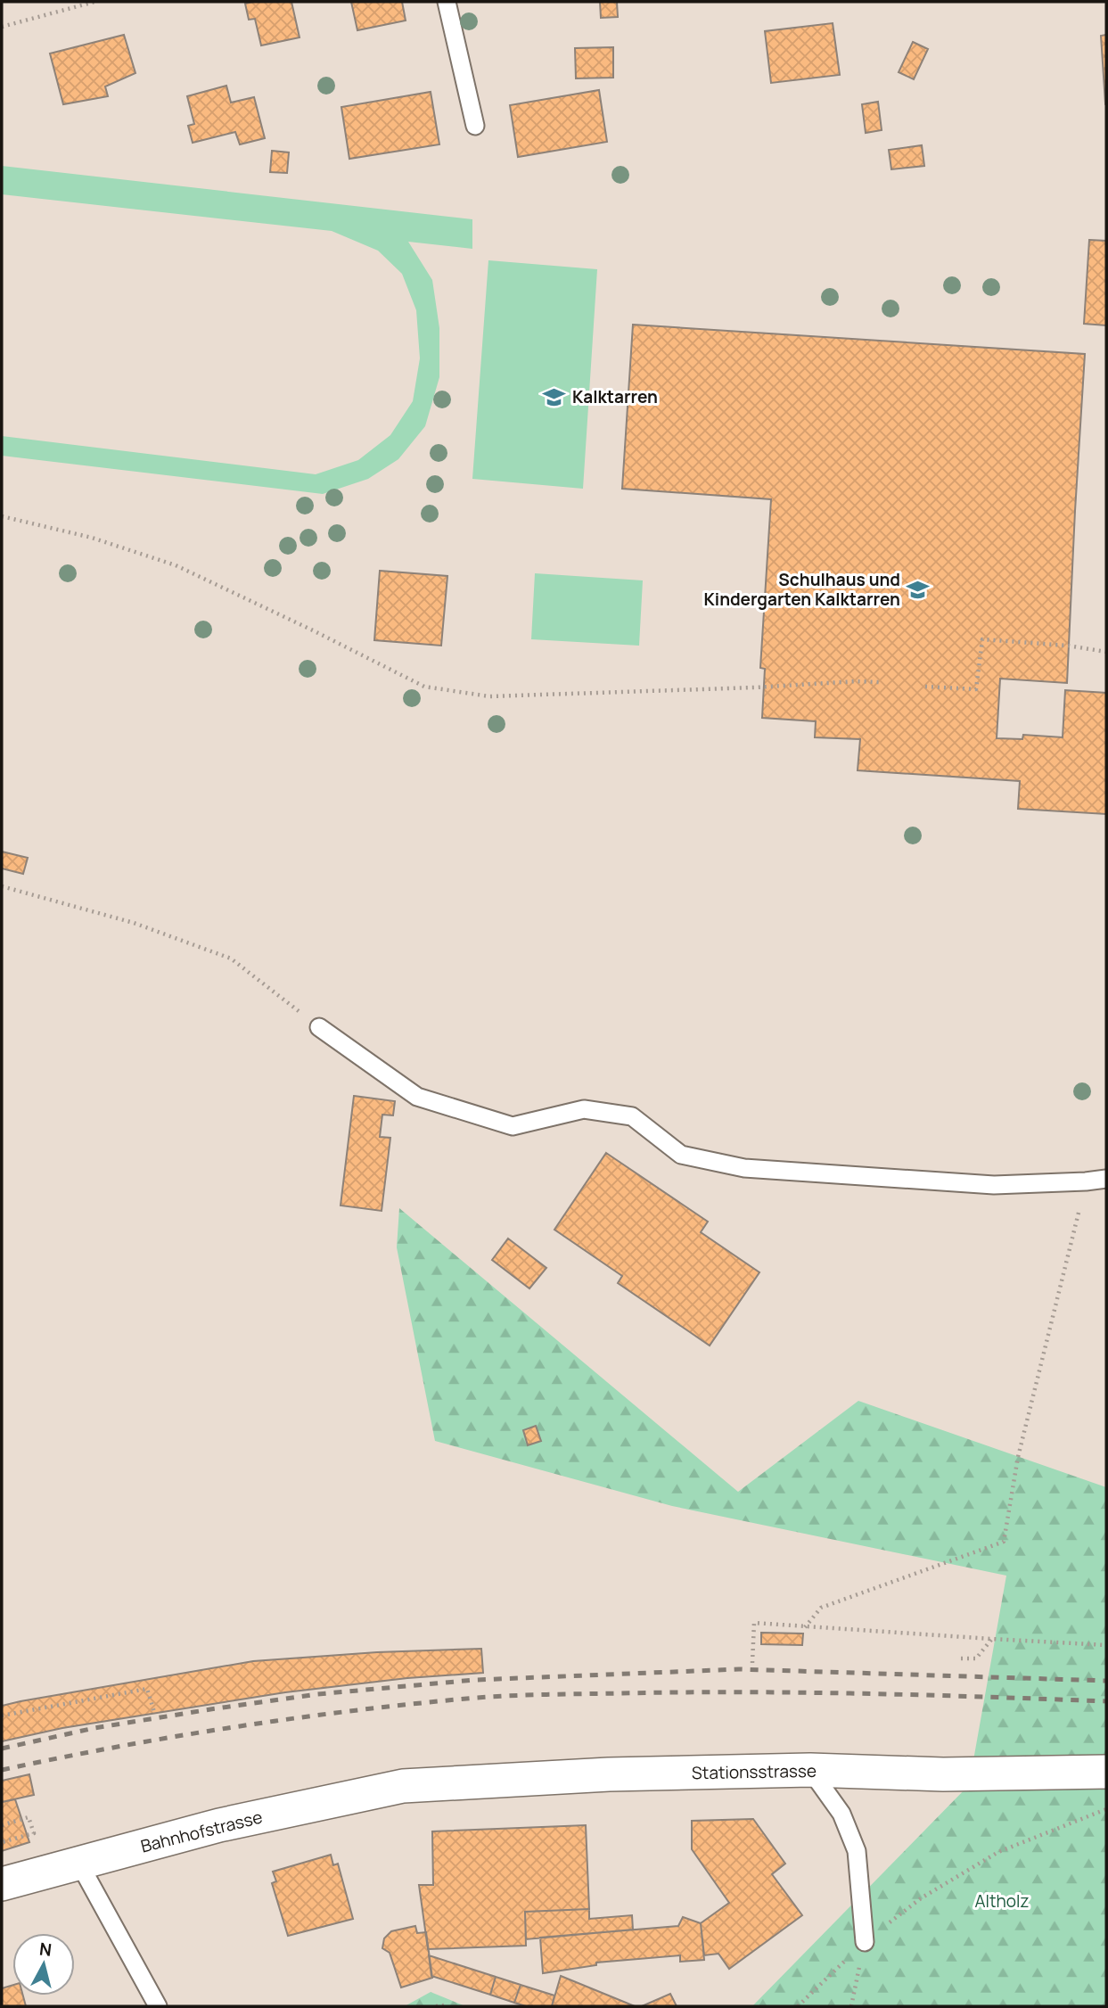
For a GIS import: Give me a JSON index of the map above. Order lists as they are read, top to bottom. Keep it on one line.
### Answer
{"streets":{"street":["Stationsstrasse","Bahnhofstrasse"]},"crossings":[["Stationsstrasse","Bahnhofstrasse"]],"parks":["Altholz"],"places":{"school or university":["Kalktarren","Schulhaus und Kindergarten Kalktarren"]},"north":"top"}
